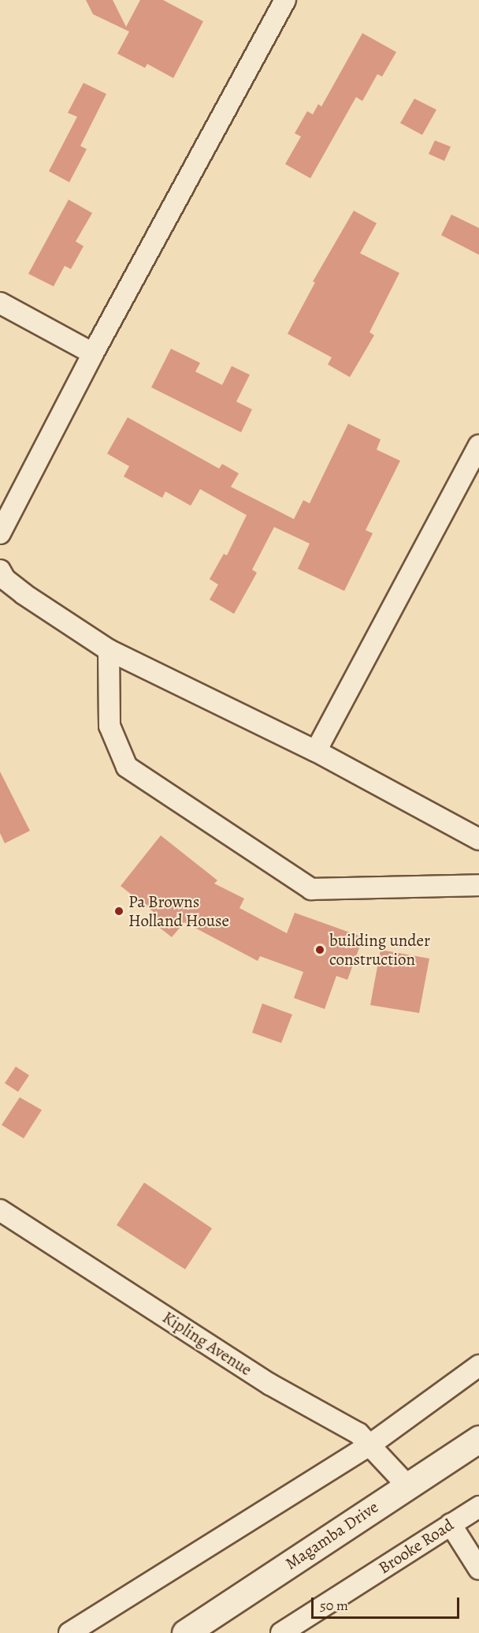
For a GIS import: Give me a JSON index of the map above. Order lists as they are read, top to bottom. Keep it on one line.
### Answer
{"streets":{"street":["Kipling Avenue","Magamba Drive","Brooke Road"]},"crossings":[["Kipling Avenue","Magamba Drive"]],"places":["Pa Browns Holland House","building under construction"],"scale_bar":"50 m"}
